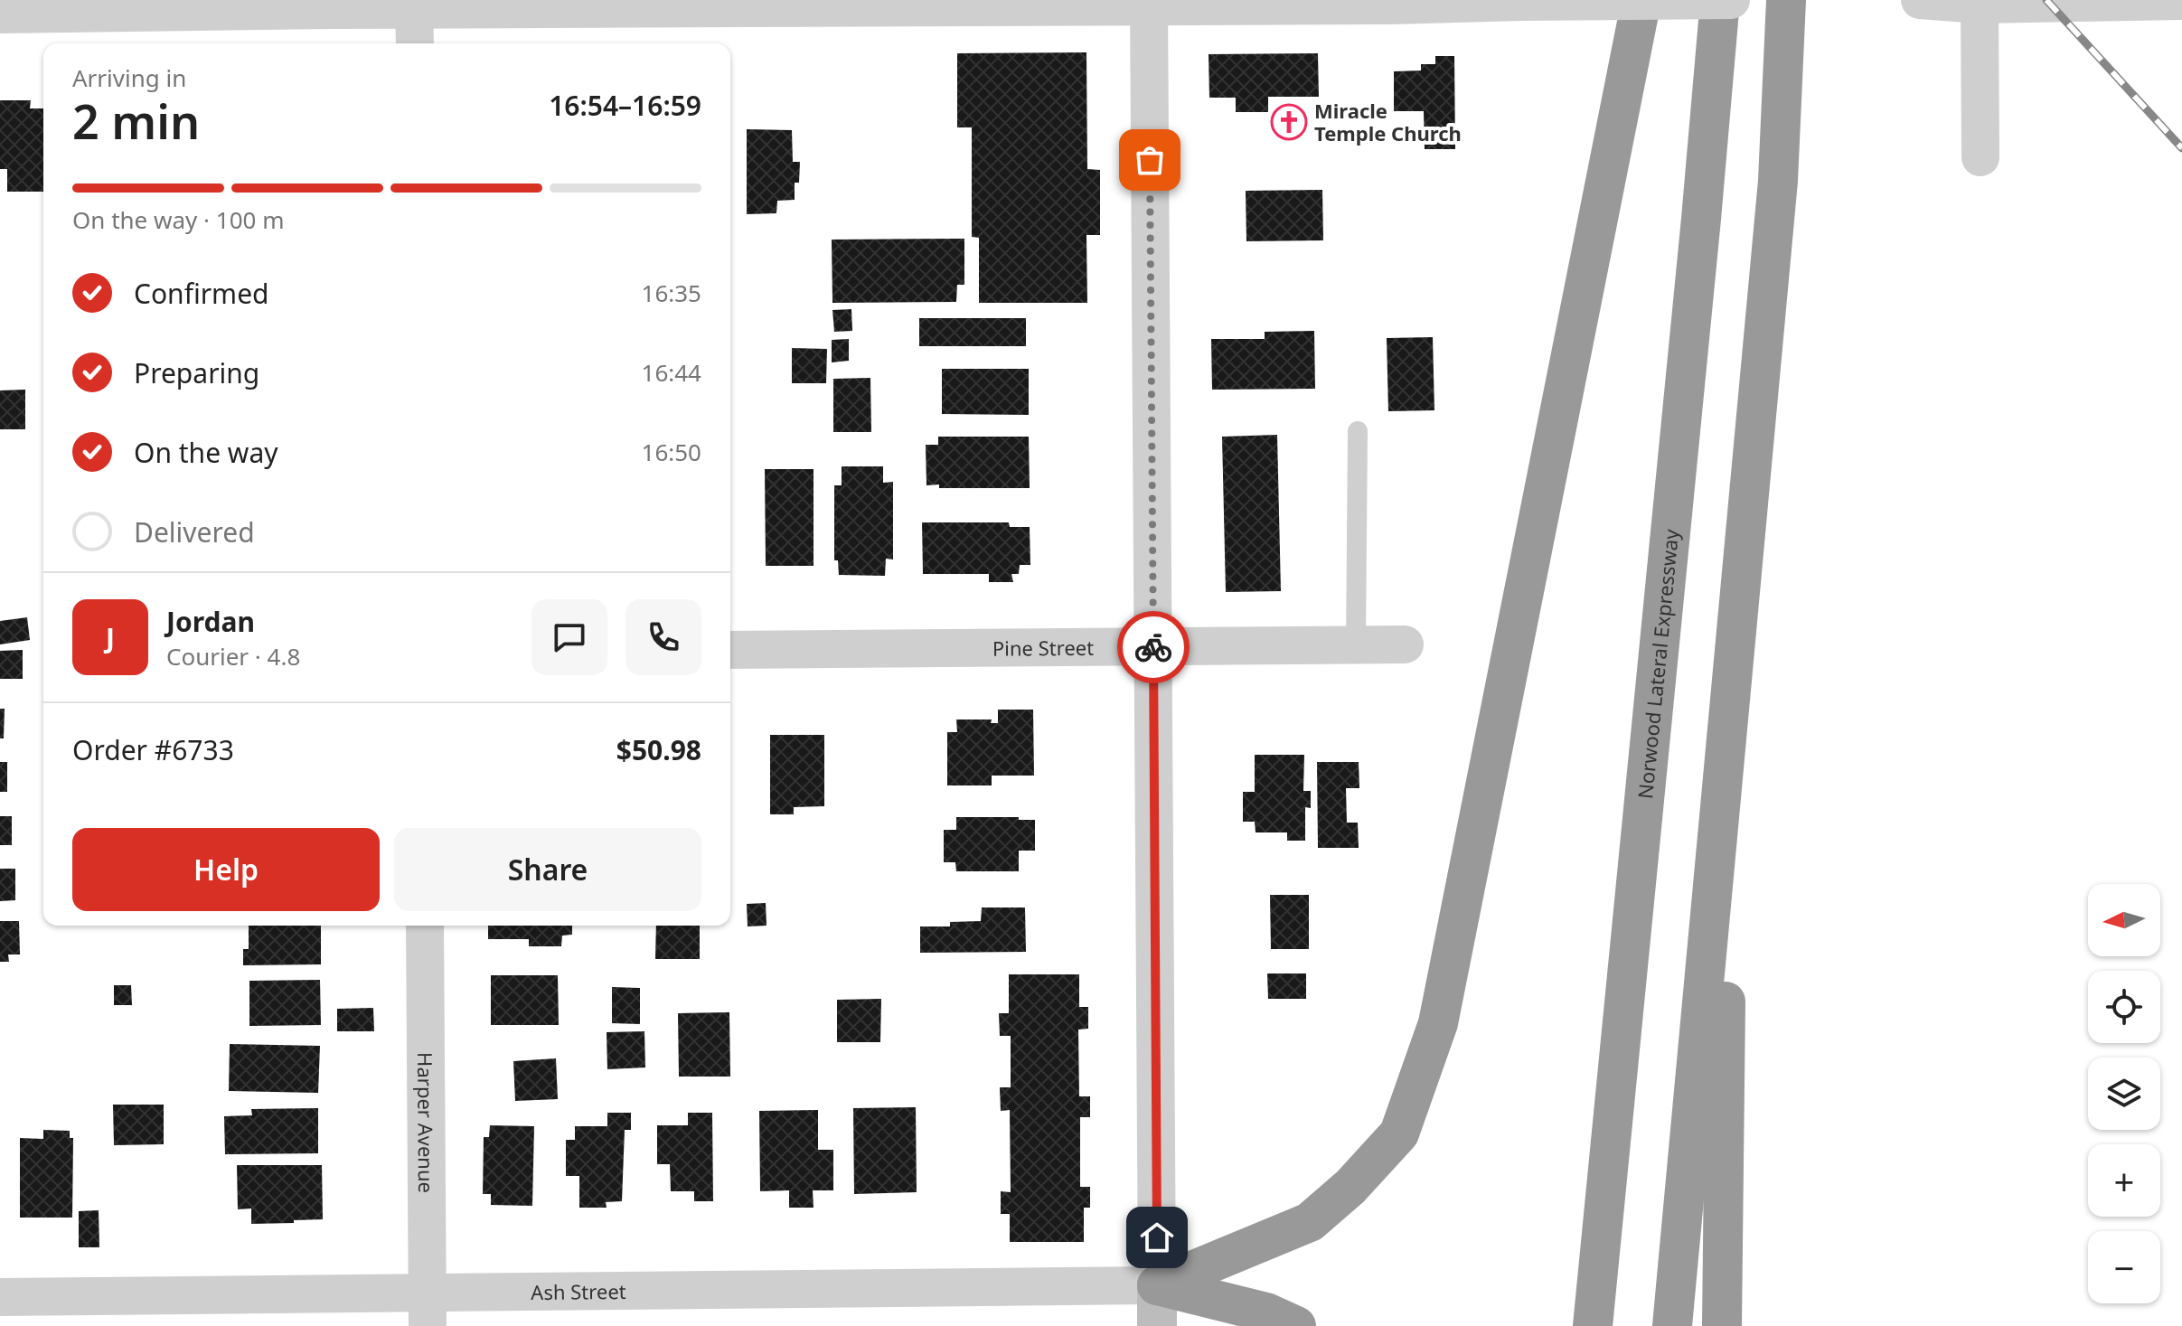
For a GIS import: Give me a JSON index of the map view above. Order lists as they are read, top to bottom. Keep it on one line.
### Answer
{"streets":{"highway":["Norwood Lateral Expressway"],"street":["Pine Street","Harper Avenue","Ash Street"]},"crossings":[["Harper Avenue","Ash Street"]],"places":{"church":["Miracle Temple Church"]},"north":"left","page":{"heading":["2 min","Arriving in","16:54–16:59"],"panel":["Jordan","Courier · 4.8","Order #6733","$50.98"],"bar":"On the way · 100 m","list":[["Confirmed","16:35"],["Preparing","16:44"],["On the way","16:50"],"Delivered"],"round":"J","buttons":["Help","Share"],"map_buttons":["+","−"]}}
